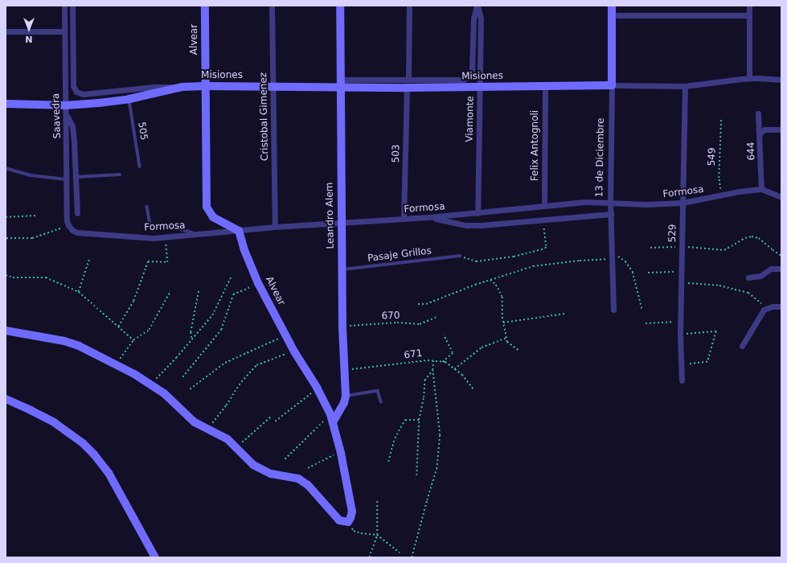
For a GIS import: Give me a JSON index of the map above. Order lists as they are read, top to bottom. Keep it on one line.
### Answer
{"streets":{"street":["Alvear","Misiones","Saavedra","Cristobal Gimenez","Viamonte","Felix Antognoli","644","503","13 de Diciembre","Formosa","Leandro Alem","529"],"lane":["505","Pasaje Grillos"],"path":["549","670","671"]},"crossings":[["Alvear","Misiones"],["Alvear","Formosa"],["Alvear","Leandro Alem"],["Misiones","Saavedra"],["Misiones","Cristobal Gimenez"],["Misiones","Viamonte"],["Misiones","505"],["Misiones","Felix Antognoli"],["Misiones","503"],["Misiones","13 de Diciembre"],["Misiones","Leandro Alem"],["Misiones","529"],["Saavedra","Formosa"],["Cristobal Gimenez","Formosa"],["Viamonte","Formosa"],["Felix Antognoli","Formosa"],["644","Formosa"],["503","Formosa"],["549","Formosa"],["13 de Diciembre","Formosa"],["Formosa","Leandro Alem"],["Formosa","529"],["Leandro Alem","Pasaje Grillos"],["Leandro Alem","670"],["Leandro Alem","671"]],"north":"bottom"}
